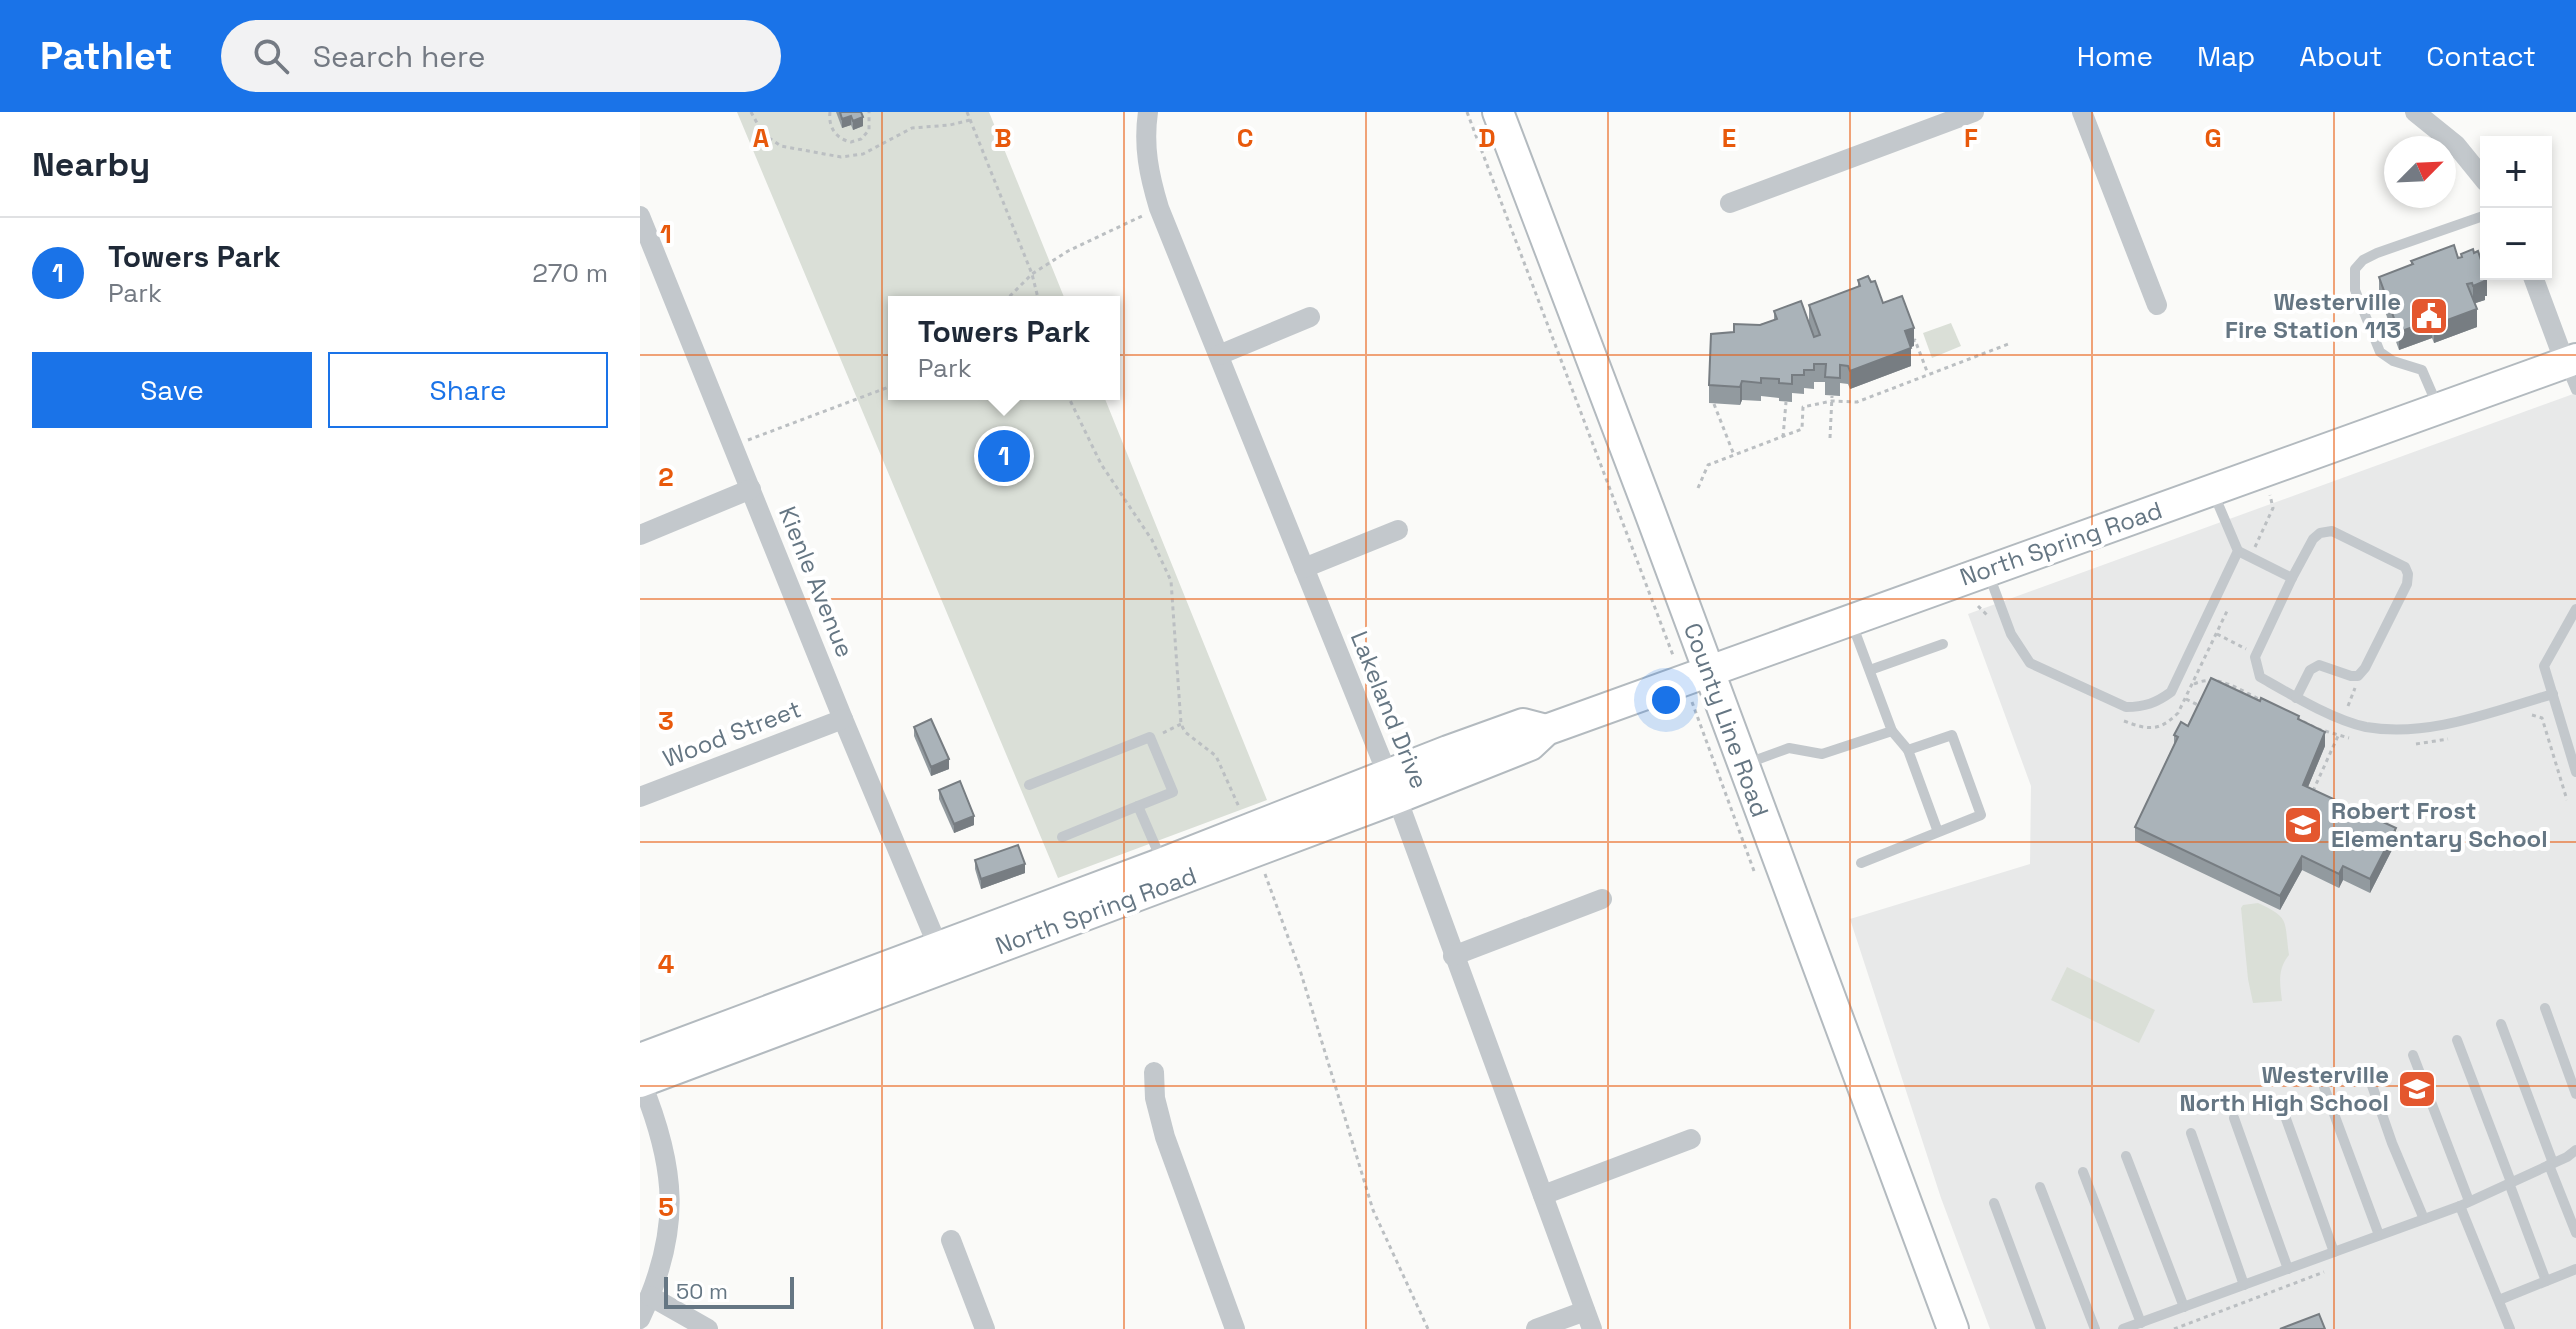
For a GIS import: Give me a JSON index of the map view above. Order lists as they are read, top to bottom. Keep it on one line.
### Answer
{"streets":{"main road":["North Spring Road","County Line Road"],"street":["Kienle Avenue","Lakeland Drive","Wood Street"]},"crossings":[["North Spring Road","Kienle Avenue"],["North Spring Road","Lakeland Drive"],["North Spring Road","County Line Road"],["Kienle Avenue","Wood Street"]],"places":{"public building":["Westerville Fire Station 113"],"school or university":["Robert Frost Elementary School","Westerville North High School"]},"scale_bar":"50 m","north":"top right","page":{"header":"Pathlet","search":"Search here","nav":["Home","Map","About","Contact"],"heading":"Nearby","map_buttons":["+","−"],"list":[{"mark":"1","name":"Towers Park","note":"Park","value":"270 m"}],"popup":["Towers Park","Park"],"buttons":["Save","Share"],"pins":"1","scale":"50 m"},"grid":{"columns":["A","B","C","D","E","F","G"],"rows":["1","2","3","4","5"]}}
